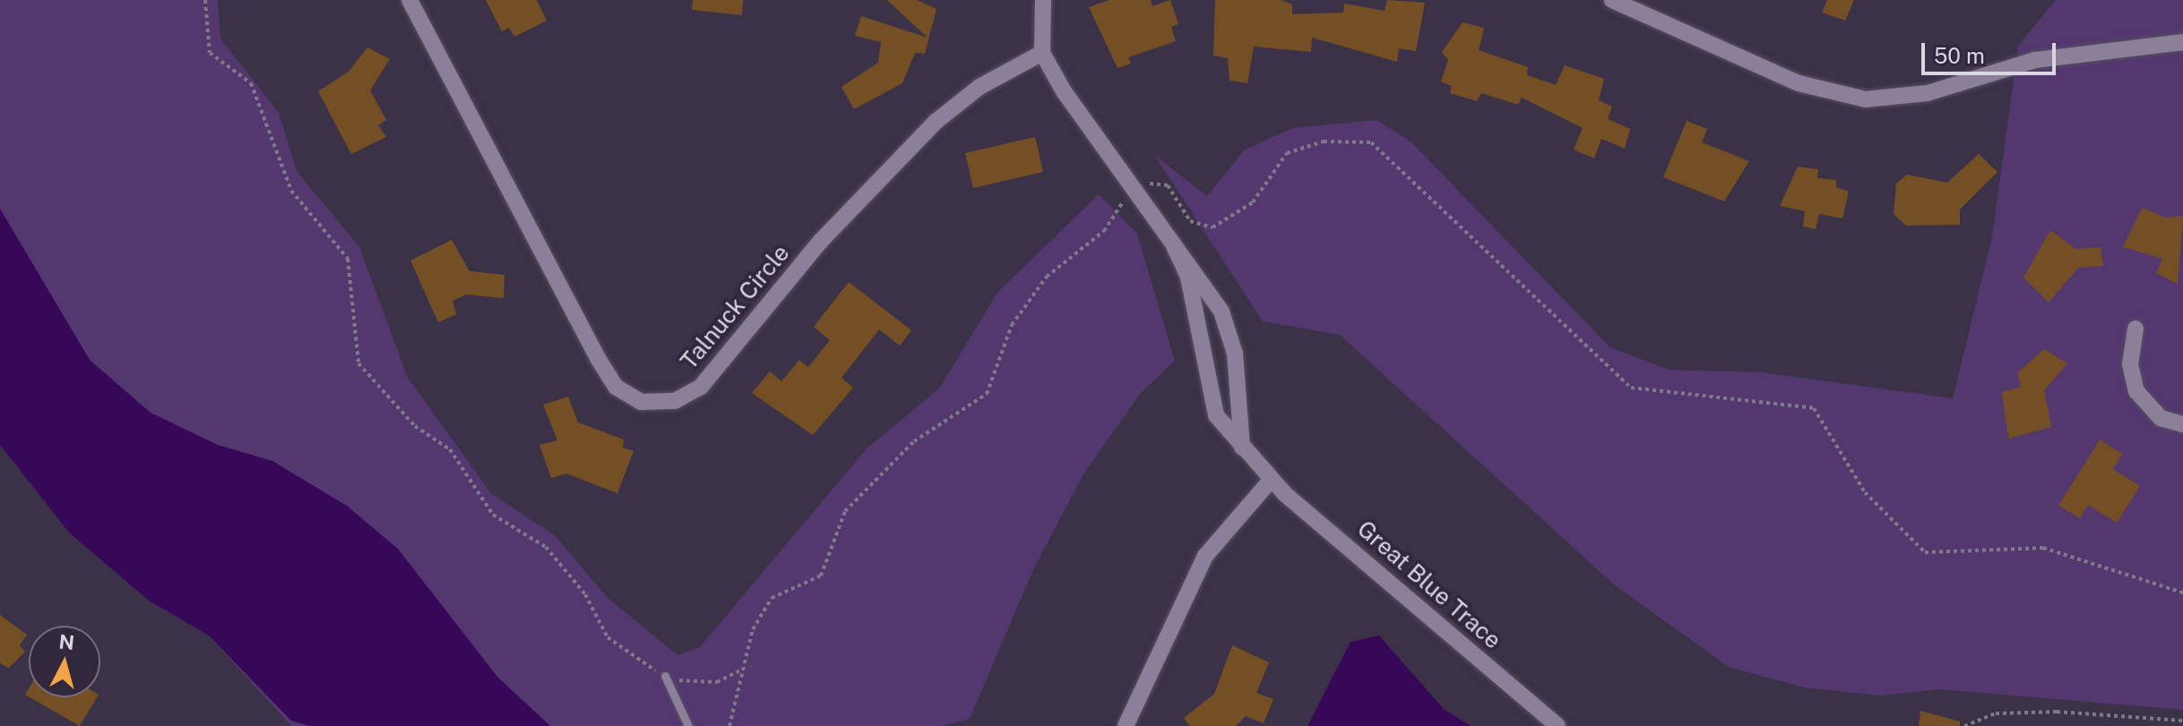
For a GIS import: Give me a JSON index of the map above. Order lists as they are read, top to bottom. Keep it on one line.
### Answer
{"streets":{"street":["Talnuck Circle","Great Blue Trace"]},"crossings":[["Talnuck Circle","Great Blue Trace"]],"scale_bar":"50 m","north":"top"}
